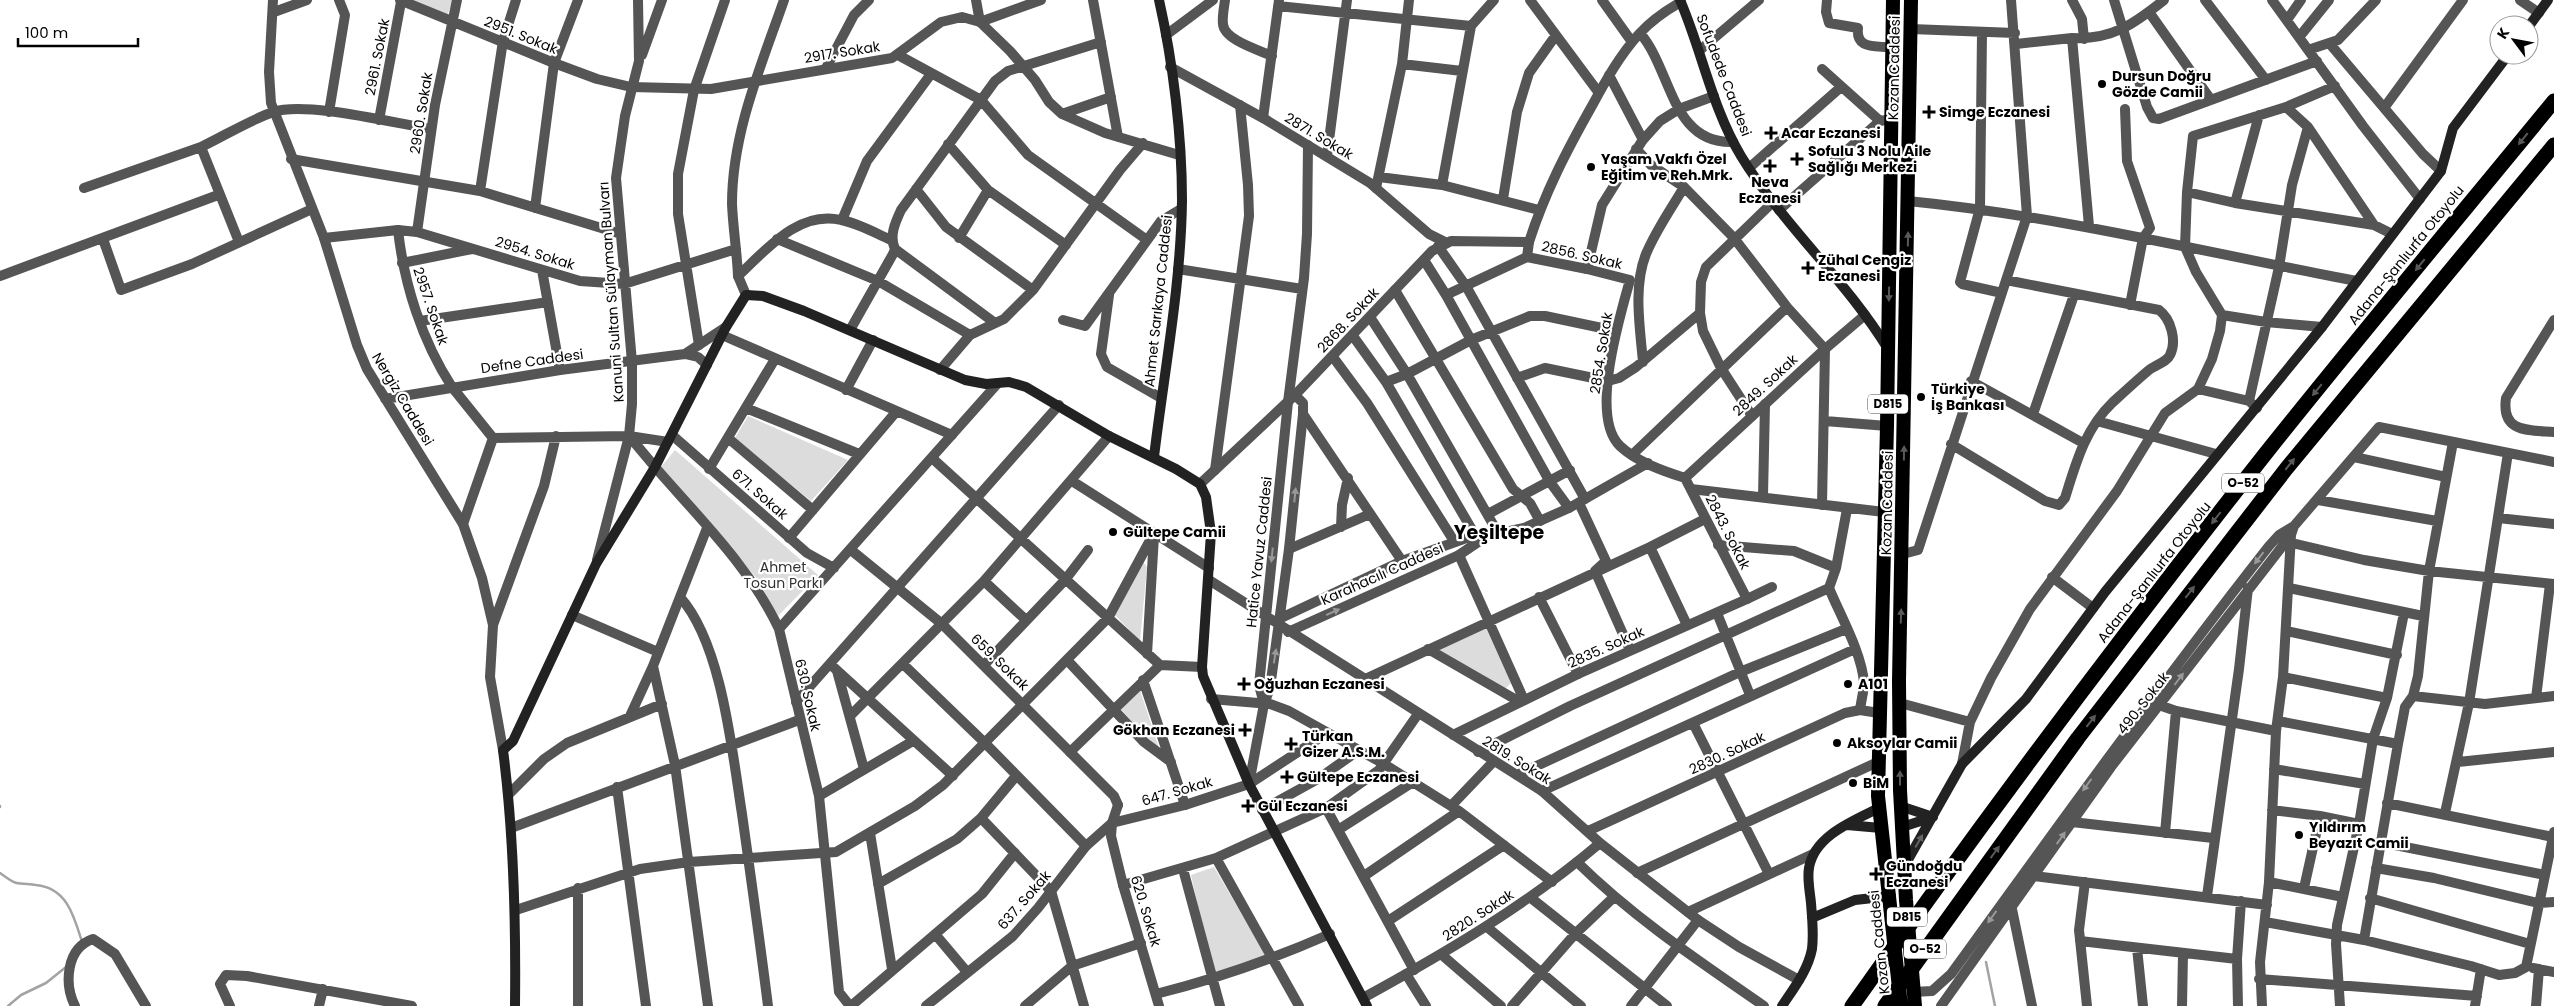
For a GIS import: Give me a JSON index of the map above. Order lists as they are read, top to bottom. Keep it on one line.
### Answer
{"streets":{"highway":["Kozan Caddesi","Adana-Şanlıurfa Otoyolu","D815","O-52"],"main road":["Sofudede Caddesi","Kanuni Sultan Sülayman Bulvarı","Ahmet Sarıkaya Caddesi"],"street":["2951. Sokak","2917. Sokak","2961. Sokak","2960. Sokak","2871. Sokak","2954. Sokak","2856. Sokak","2957. Sokak","2868. Sokak","2854. Sokak","Defne Caddesi","2849. Sokak","Nergiz Caddesi","671. Sokak","2843. Sokak","Hatice Yavuz Caddesi","Karahacılı Caddesi","2835. Sokak","659. Sokak","630. Sokak","490. Sokak","2830. Sokak","2819. Sokak","647. Sokak","637. Sokak","620. Sokak","2820. Sokak"]},"crossings":[["2951. Sokak","2917. Sokak"],["2951. Sokak","2961. Sokak"],["2951. Sokak","2960. Sokak"],["2951. Sokak","Kanuni Sultan Sülayman Bulvarı"],["2917. Sokak","Kanuni Sultan Sülayman Bulvarı"],["Kozan Caddesi","Sofudede Caddesi"],["Kozan Caddesi","2830. Sokak"],["Sofudede Caddesi","2849. Sokak"],["2960. Sokak","2954. Sokak"],["2871. Sokak","Ahmet Sarıkaya Caddesi"],["2871. Sokak","2868. Sokak"],["2871. Sokak","Hatice Yavuz Caddesi"],["2954. Sokak","Kanuni Sultan Sülayman Bulvarı"],["2954. Sokak","2957. Sokak"],["2954. Sokak","Nergiz Caddesi"],["2856. Sokak","2854. Sokak"],["Kanuni Sultan Sülayman Bulvarı","Defne Caddesi"],["Kanuni Sultan Sülayman Bulvarı","Nergiz Caddesi"],["Kanuni Sultan Sülayman Bulvarı","630. Sokak"],["2957. Sokak","Defne Caddesi"],["2868. Sokak","Hatice Yavuz Caddesi"],["2854. Sokak","2849. Sokak"],["2854. Sokak","2843. Sokak"],["2854. Sokak","Karahacılı Caddesi"],["Defne Caddesi","Nergiz Caddesi"],["2849. Sokak","2843. Sokak"],["2843. Sokak","2835. Sokak"],["Hatice Yavuz Caddesi","2819. Sokak"],["Karahacılı Caddesi","2819. Sokak"],["2835. Sokak","2819. Sokak"],["659. Sokak","647. Sokak"],["659. Sokak","637. Sokak"],["659. Sokak","620. Sokak"],["2830. Sokak","2819. Sokak"],["2819. Sokak","2820. Sokak"],["647. Sokak","637. Sokak"],["647. Sokak","620. Sokak"],["637. Sokak","620. Sokak"]],"districts":["Yeşiltepe"],"parks":["Ahmet Tosun Parkı"],"places":{"other":["Dursun Doğru Gözde Camii","Yaşam Vakfı Özel Eğitim ve Reh.Mrk.","Türkiye İş Bankası","Gültepe Camii","A101","Aksoylar Camii","BiM","Yıldırım Beyazıt Camii"],"health":["Simge Eczanesi","Acar Eczanesi","Sofulu 3 Nolu Aile Sağlığı Merkezi","Neva Eczanesi","Zühal Cengiz Eczanesi","Oğuzhan Eczanesi","Gökhan Eczanesi","Türkan Gizer A.S.M.","Gültepe Eczanesi","Gül Eczanesi","Gündoğdu Eczanesi"]},"scale_bar":"100 m","north":"top left"}
